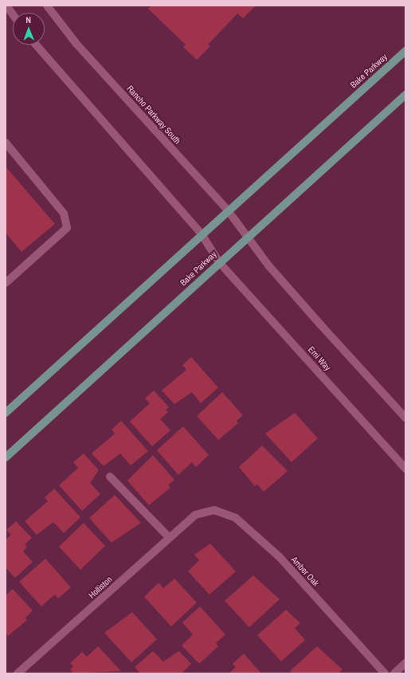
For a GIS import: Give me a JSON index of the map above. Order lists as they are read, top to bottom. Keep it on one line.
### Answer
{"streets":{"main road":["Bake Parkway"],"street":["Rancho Parkway South","Emi Way","Amber Oak","Holliston"]},"crossings":[["Bake Parkway","Rancho Parkway South"],["Bake Parkway","Emi Way"],["Amber Oak","Holliston"]],"north":"top"}
